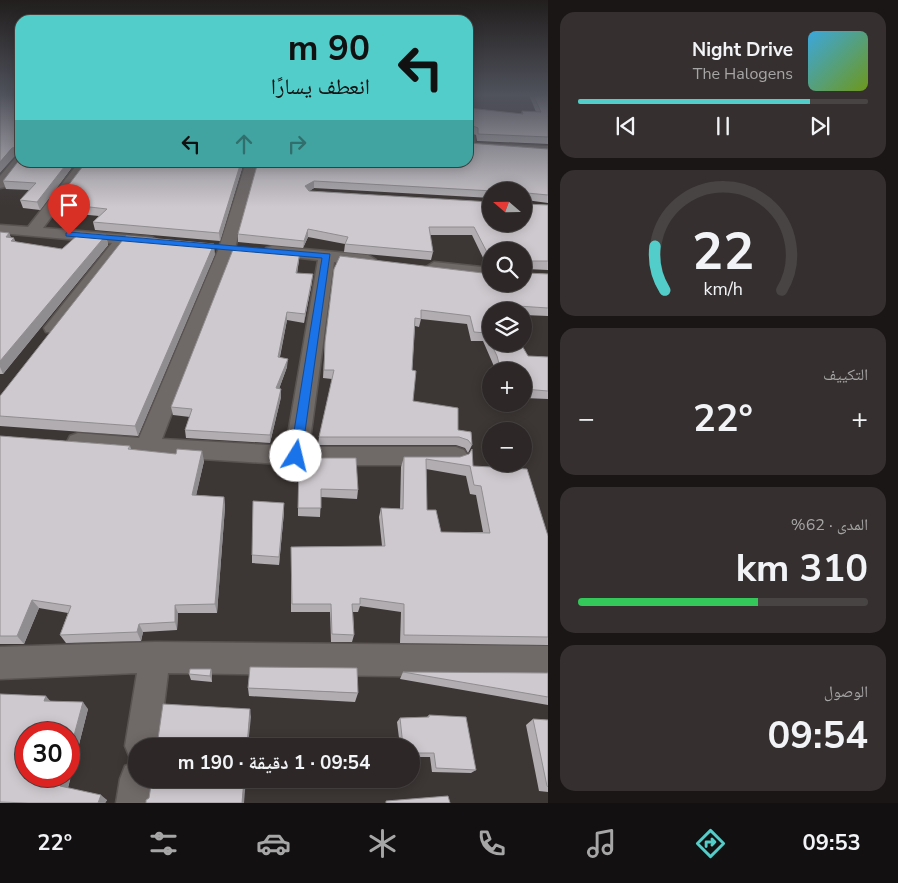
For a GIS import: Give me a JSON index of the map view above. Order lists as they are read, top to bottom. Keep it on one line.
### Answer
{"north":"left","page":{"turn":["90 m","انعطف يسارًا"],"song":["Night Drive","The Halogens"],"map_buttons":["+","−"],"tile":["التكييف",["المدى · 62%","310 km"],["الوصول","09:54"]],"heat":["−","22°","+"],"limit":"30","trip":"09:54 · 1 دقيقة · 190 m","tabs":["09:53","22°"],"gauge":["22","km/h"]}}
